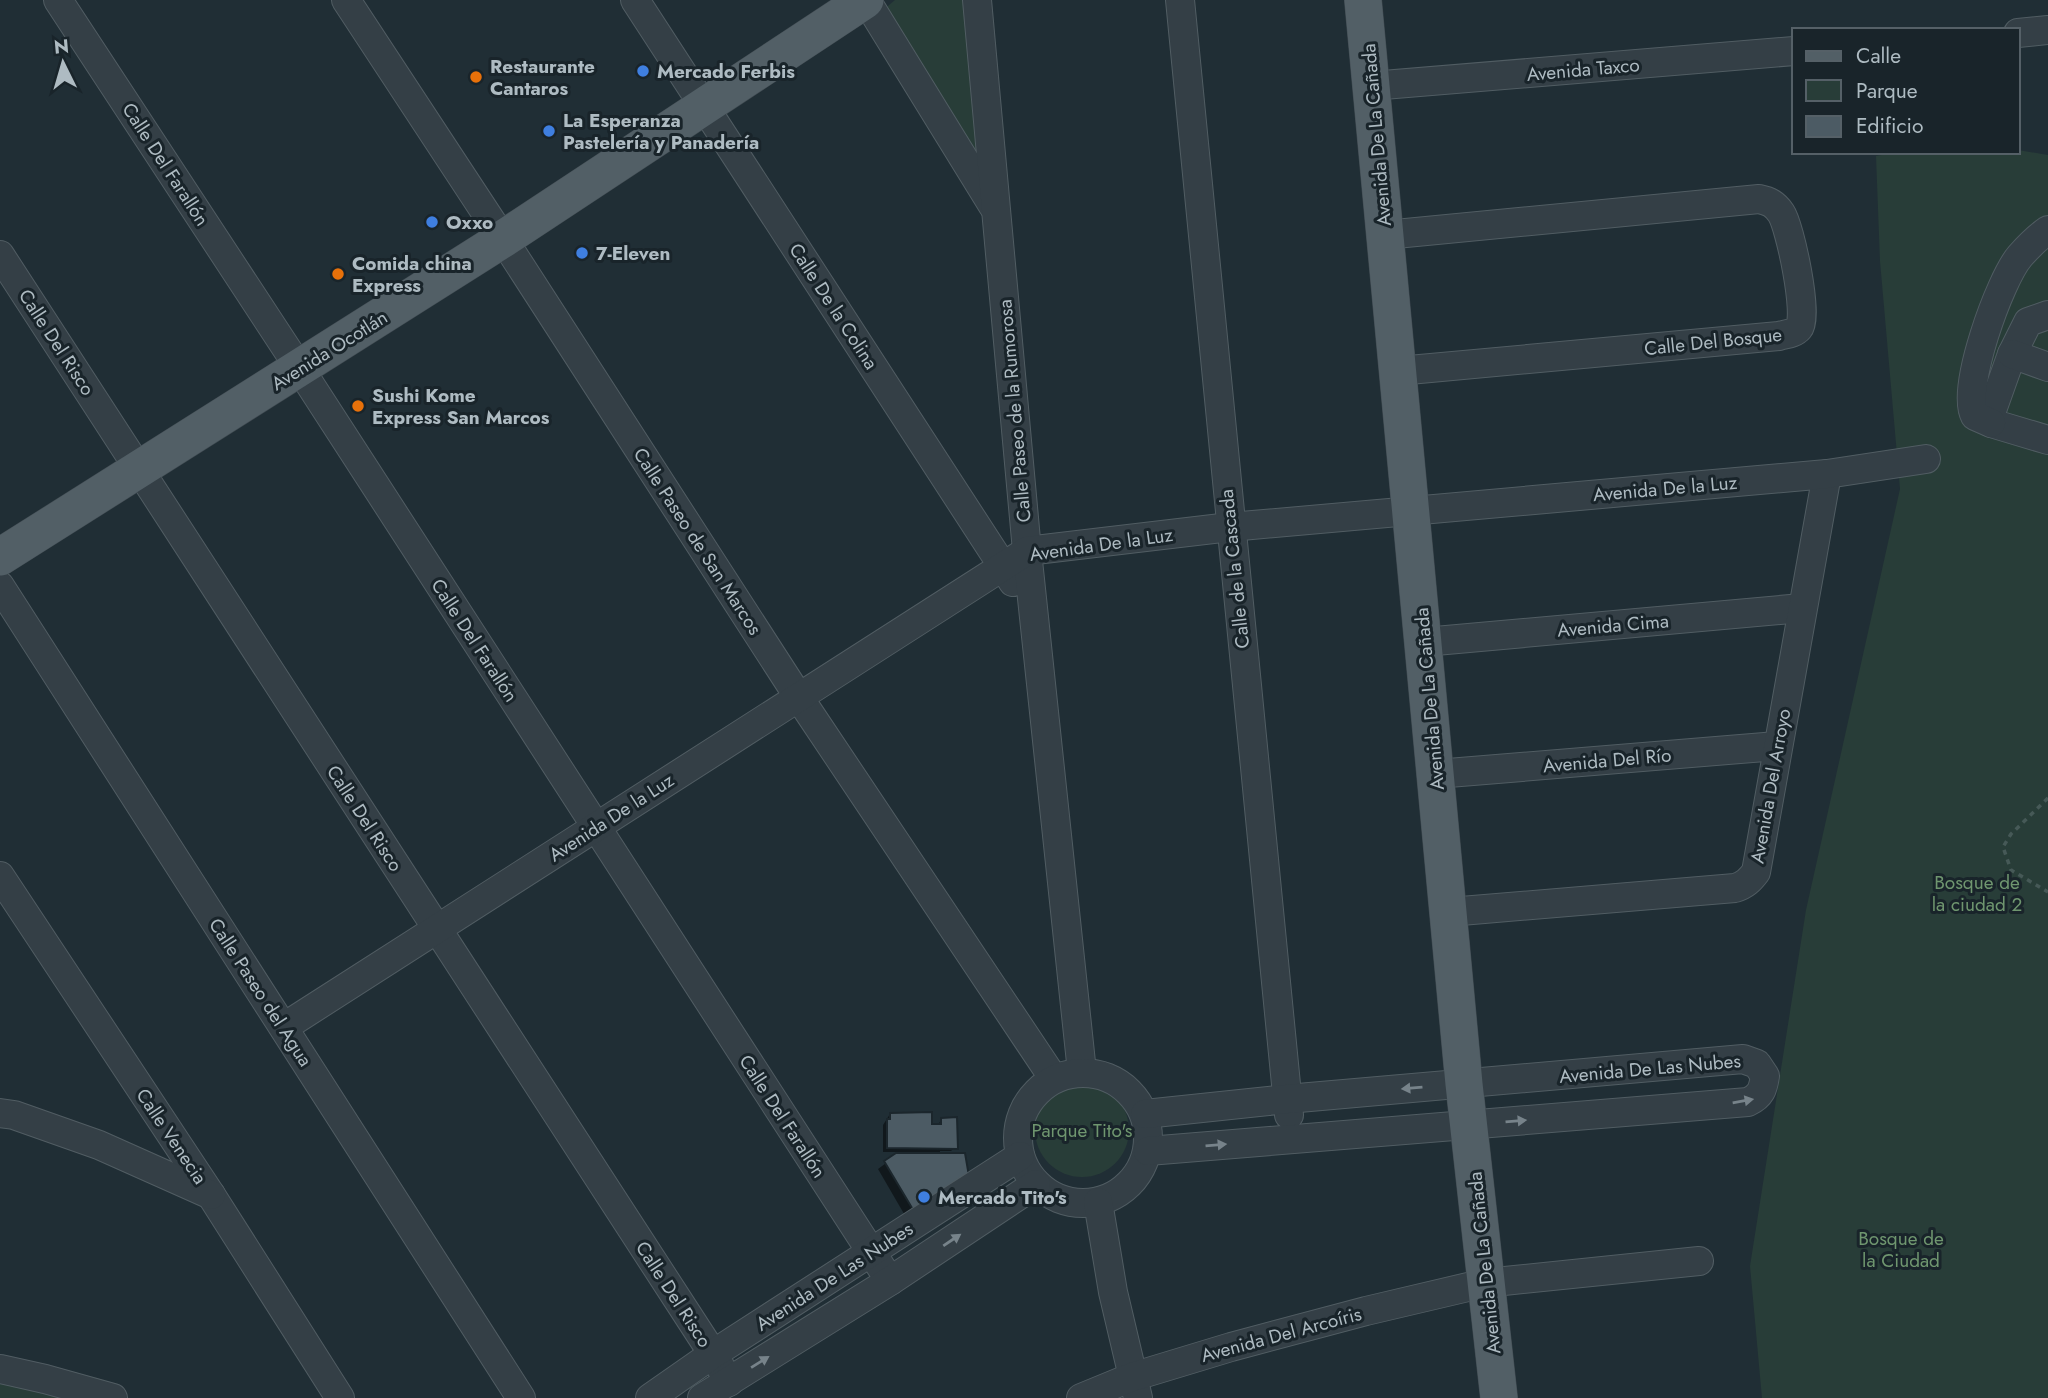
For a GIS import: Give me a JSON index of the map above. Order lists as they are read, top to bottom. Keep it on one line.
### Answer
{"streets":{"main road":["Avenida De La Cañada","Avenida Ocotlán"],"street":["Avenida Taxco","Calle Del Farallón","Calle De la Colina","Calle Del Bosque","Calle Del Risco","Calle Paseo de la Rumorosa","Avenida De la Luz","Calle Paseo de San Marcos","Calle de la Cascada","Avenida Cima","Avenida Del Río","Avenida Del Arroyo","Calle Paseo del Agua","Avenida De Las Nubes","Calle Venecia","Avenida Del Arcoíris"]},"crossings":[["Avenida Taxco","Avenida De La Cañada"],["Avenida De La Cañada","Calle Del Bosque"],["Avenida De La Cañada","Avenida De la Luz"],["Avenida De La Cañada","Avenida Cima"],["Avenida De La Cañada","Avenida Del Río"],["Avenida De La Cañada","Avenida Del Arroyo"],["Avenida De La Cañada","Avenida De Las Nubes"],["Avenida De La Cañada","Avenida Del Arcoíris"],["Calle Del Farallón","Avenida Ocotlán"],["Calle Del Farallón","Avenida De la Luz"],["Calle Del Farallón","Avenida De Las Nubes"],["Calle De la Colina","Avenida Ocotlán"],["Calle De la Colina","Calle Paseo de la Rumorosa"],["Calle De la Colina","Avenida De la Luz"],["Calle Del Risco","Avenida Ocotlán"],["Calle Del Risco","Avenida De la Luz"],["Calle Del Risco","Avenida De Las Nubes"],["Avenida Ocotlán","Calle Paseo de San Marcos"],["Calle Paseo de la Rumorosa","Avenida De la Luz"],["Calle Paseo de la Rumorosa","Calle Paseo de San Marcos"],["Calle Paseo de la Rumorosa","Avenida De Las Nubes"],["Avenida De la Luz","Calle Paseo de San Marcos"],["Avenida De la Luz","Calle de la Cascada"],["Avenida De la Luz","Avenida Del Arroyo"],["Avenida De la Luz","Calle Paseo del Agua"],["Calle Paseo de San Marcos","Avenida De Las Nubes"],["Calle de la Cascada","Avenida De Las Nubes"],["Avenida Cima","Avenida Del Arroyo"],["Avenida Del Río","Avenida Del Arroyo"]],"parks":["Bosque de la ciudad 2","Parque Tito's","Bosque de la Ciudad"],"places":["Mercado Ferbis","Restaurante Cantaros","La Esperanza Pastelería y Panadería","Oxxo","7-Eleven","Comida china Express","Sushi Kome Express San Marcos","Mercado Tito's"],"legend":["Calle","Parque","Edificio"],"north":"top"}
